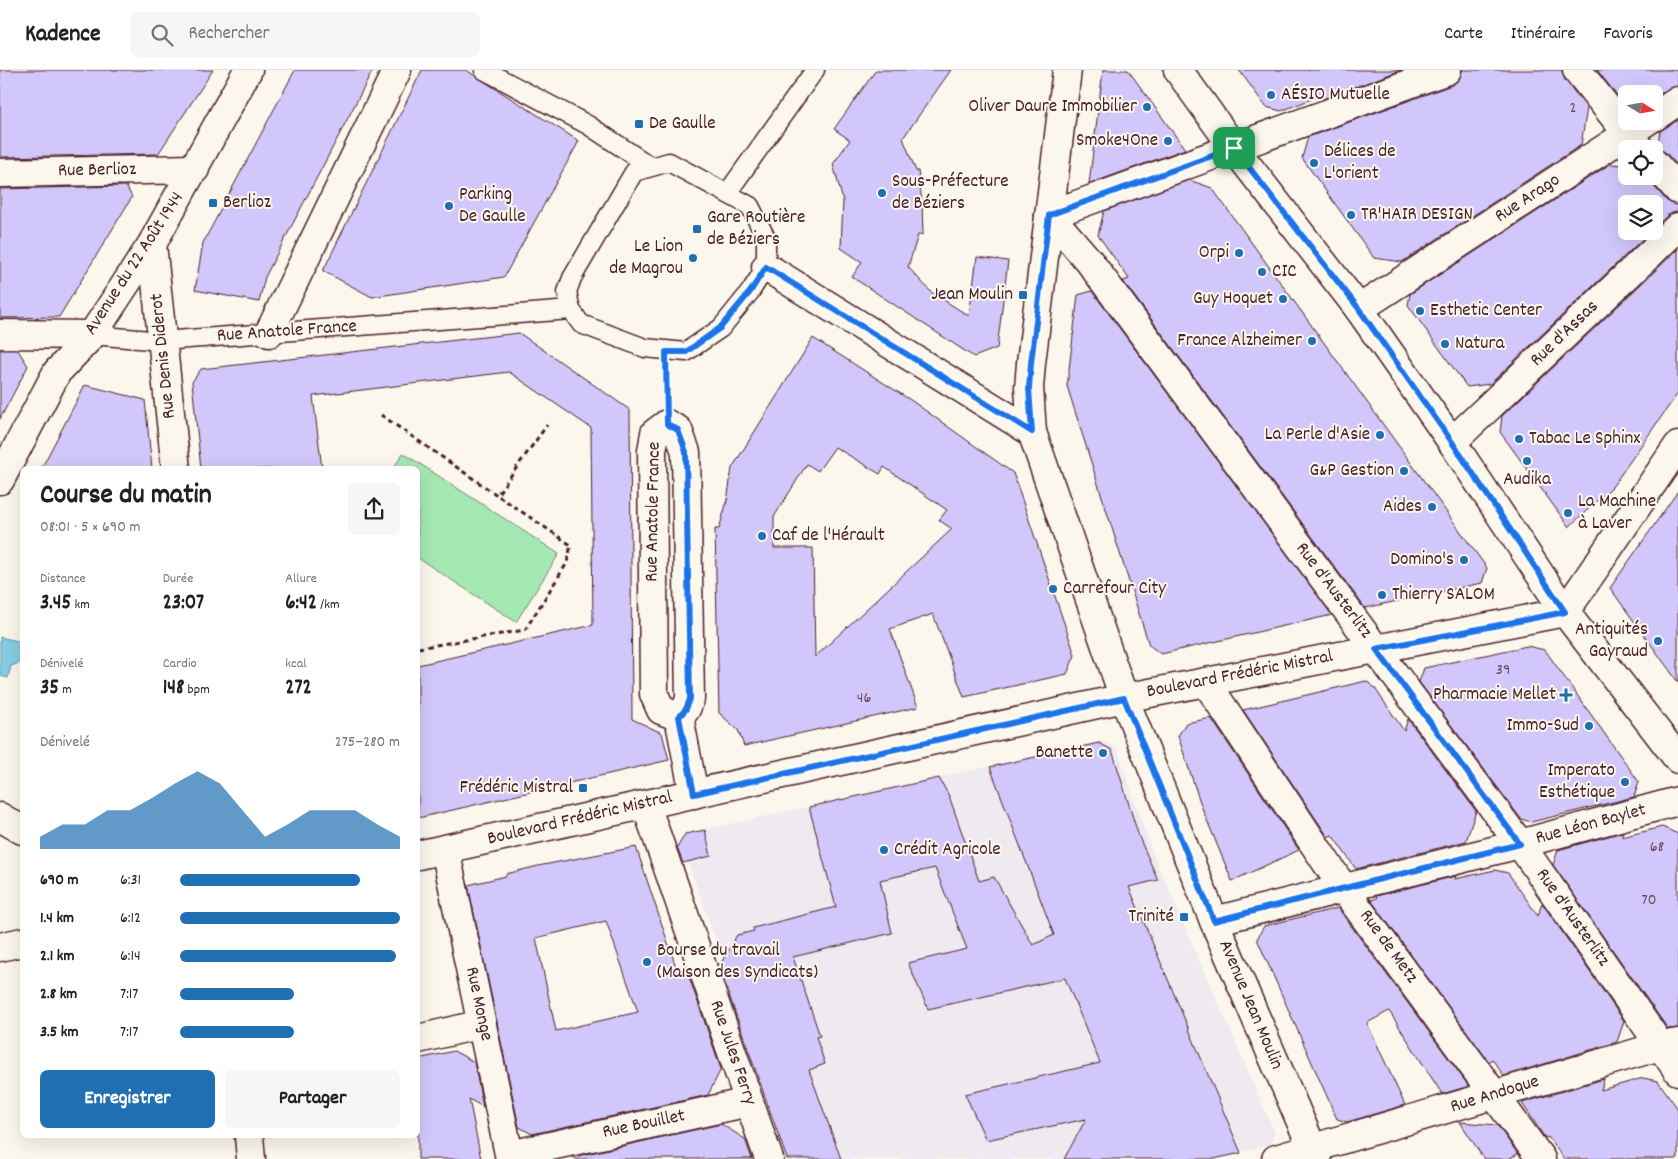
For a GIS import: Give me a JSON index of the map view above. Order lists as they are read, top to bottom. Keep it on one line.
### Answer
{"streets":{"street":["Rue Berlioz","Rue Arago","Avenue du 22 Août 1944","Rue Anatole France","Rue d'Assas","Rue Denis Diderot","Rue d'Austerlitz","Boulevard Frédéric Mistral","Rue Léon Baylet","Rue de Metz","Rue Monge","Avenue Jean Moulin","Rue Jules Ferry","Rue Andoque","Rue Bouillet"]},"crossings":[["Rue Berlioz","Avenue du 22 Août 1944"],["Avenue du 22 Août 1944","Rue Anatole France"],["Avenue du 22 Août 1944","Rue Denis Diderot"],["Rue Anatole France","Rue Denis Diderot"],["Rue Anatole France","Boulevard Frédéric Mistral"],["Rue d'Austerlitz","Boulevard Frédéric Mistral"],["Rue d'Austerlitz","Rue Léon Baylet"],["Rue d'Austerlitz","Avenue Jean Moulin"],["Rue d'Austerlitz","Rue Andoque"],["Boulevard Frédéric Mistral","Rue de Metz"],["Boulevard Frédéric Mistral","Rue Monge"],["Boulevard Frédéric Mistral","Avenue Jean Moulin"],["Boulevard Frédéric Mistral","Rue Jules Ferry"],["Rue Léon Baylet","Rue de Metz"],["Rue Léon Baylet","Avenue Jean Moulin"],["Rue de Metz","Rue Andoque"],["Rue Monge","Rue Bouillet"],["Avenue Jean Moulin","Rue Andoque"],["Rue Jules Ferry","Rue Bouillet"]],"places":{"other":["AÉSIO Mutuelle","Oliver Daure Immobilier","Smoke4One","Délices de L'orient","Sous-Préfecture de Béziers","Parking De Gaulle","TR'HAIR DESIGN","Orpi","Le Lion de Magrou","CIC","Guy Hoquet","Esthetic Center","France Alzheimer","Natura","La Perle d'Asie","Tabac Le Sphinx","Audika","G&P Gestion","Aides","La Machine à Laver","Caf de l'Hérault","Domino's","Carrefour City","Thierry SALOM","Antiquités Gayraud","Immo-Sud","Banette","Imperato Esthétique","Crédit Agricole","Bourse du travail (Maison des Syndicats)"],"transit":["De Gaulle","Berlioz","Gare Routière de Béziers","Jean Moulin","Frédéric Mistral","Trinité"],"health":["Pharmacie Mellet"]},"house_numbers":["2","39","46","68","70"],"north":"right","page":{"header":"Kadence","search":"Rechercher","nav":["Carte","Itinéraire","Favoris"],"heading":["Course du matin","08:01 · 5 × 690 m"],"stats":[["Distance","3.45 km"],["Durée","23:07"],["Allure","6:42 /km"],["Dénivelé","35 m"],["Cardio","148 bpm"],["kcal","272"]],"chart":["Dénivelé","275–280 m"],"list":[{"name":"690 m","note":"6:31"},{"name":"1.4 km","note":"6:12"},{"name":"2.1 km","note":"6:14"},{"name":"2.8 km","note":"7:17"},{"name":"3.5 km","note":"7:17"}],"buttons":["Enregistrer","Partager"]}}
